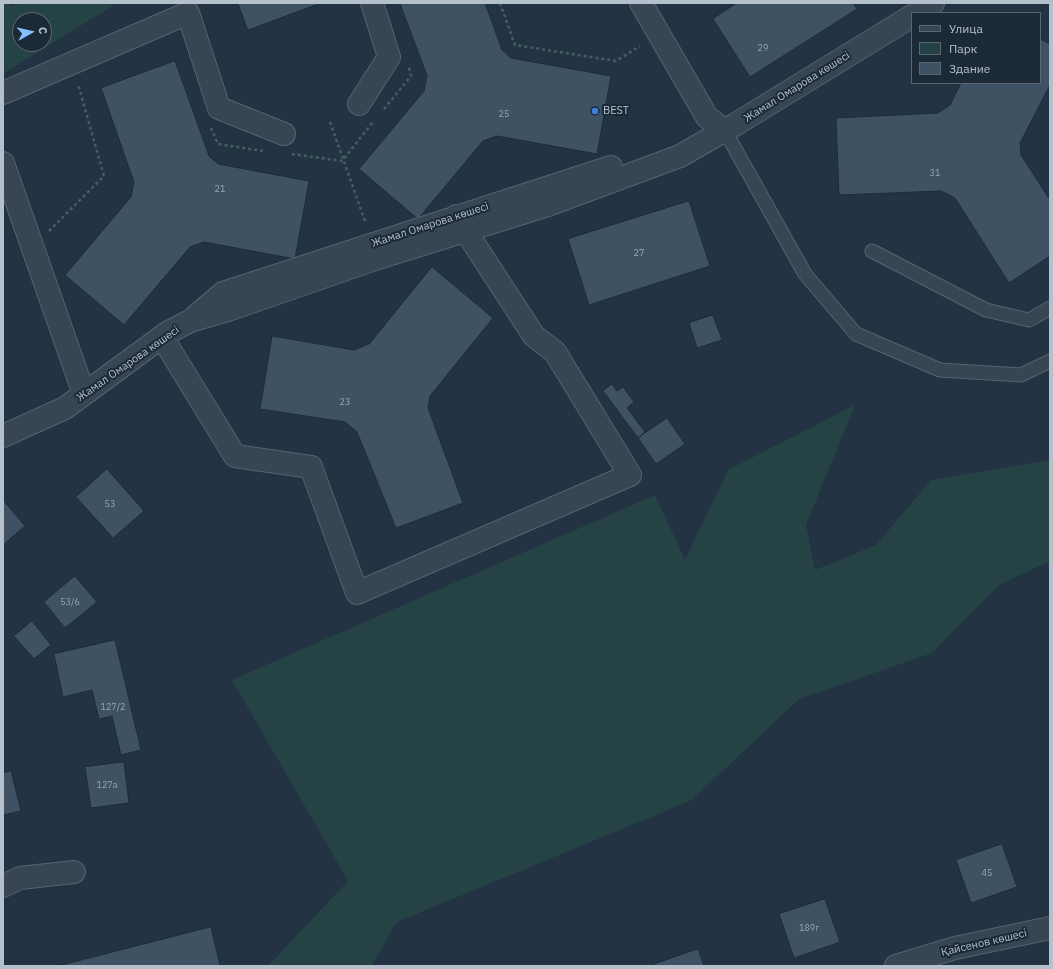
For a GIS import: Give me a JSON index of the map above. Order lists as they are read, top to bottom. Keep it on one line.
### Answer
{"streets":{"street":["Жамал Омарова көшесі","Қайсенов көшесі"]},"places":["BEST"],"house_numbers":["29","25","31","21","27","23","53","53/6","127/2","127а","45","189г"],"legend":["Улица","Парк","Здание"],"north":"right"}
